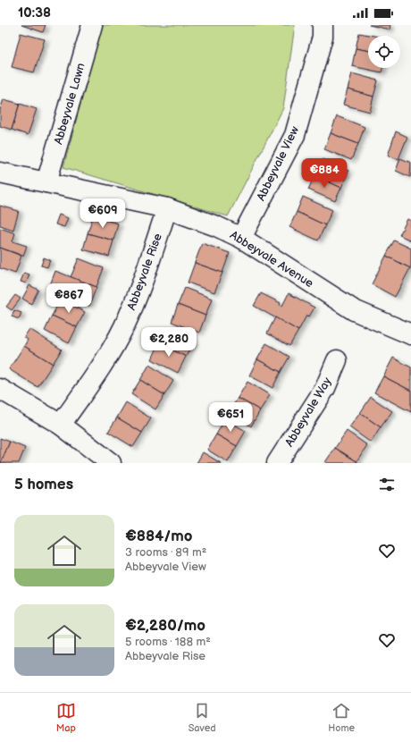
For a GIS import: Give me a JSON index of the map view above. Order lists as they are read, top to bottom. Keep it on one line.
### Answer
{"streets":{"street":["Abbeyvale Lawn","Abbeyvale View","Abbeyvale Avenue","Abbeyvale Rise","Abbeyvale Way"]},"crossings":[["Abbeyvale Lawn","Abbeyvale Avenue"],["Abbeyvale View","Abbeyvale Avenue"],["Abbeyvale Avenue","Abbeyvale Rise"]],"page":{"status":"10:38","price":["€884","€609","€867","€2,280","€651"],"heading":"5 homes","list":[{"name":"€884/mo","note":"3 rooms · 89 m² · Abbeyvale View"},{"name":"€2,280/mo","note":"5 rooms · 188 m² · Abbeyvale Rise"}],"tabs":["Map","Saved","Home"]}}
